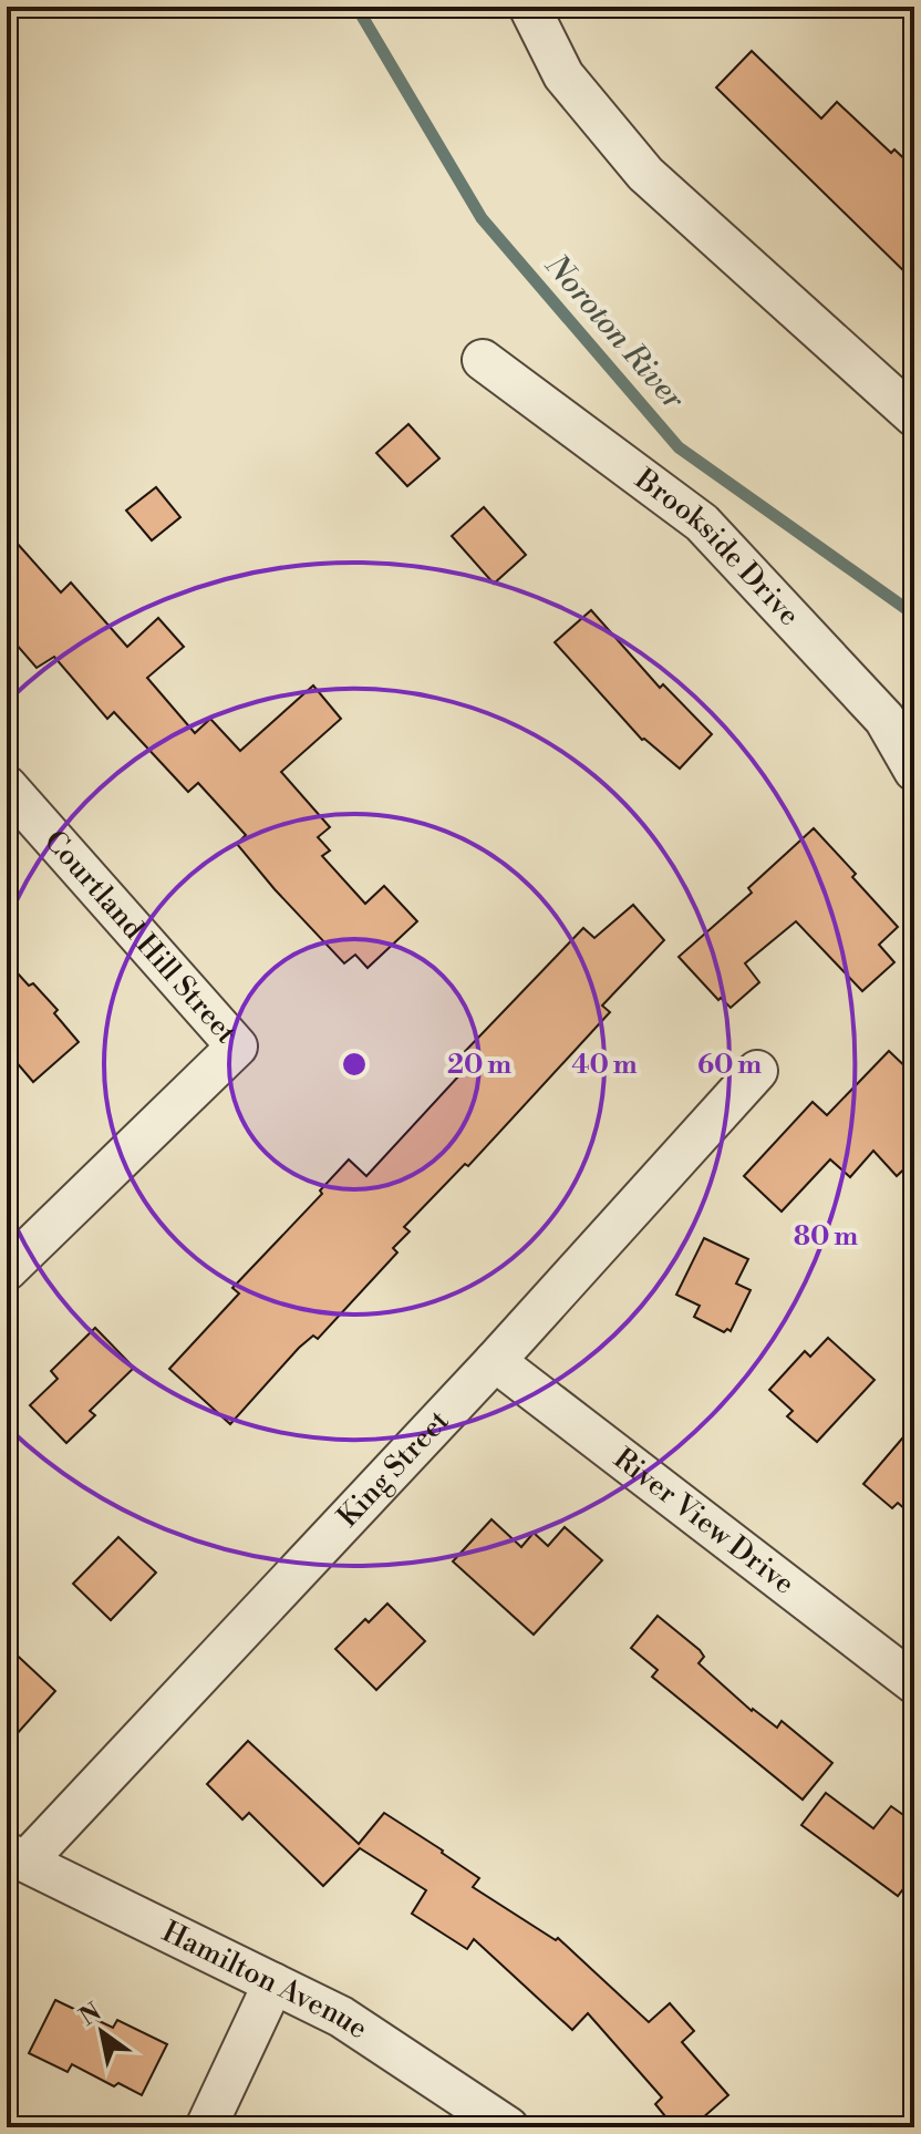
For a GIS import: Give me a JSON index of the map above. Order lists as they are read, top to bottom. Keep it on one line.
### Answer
{"streets":{"street":["Brookside Drive","Courtland Hill Street","King Street","River View Drive","Hamilton Avenue"]},"crossings":[["King Street","River View Drive"],["King Street","Hamilton Avenue"]],"water":["Noroton River"],"north":"top left","rings":["20 m","40 m","60 m","80 m"]}
